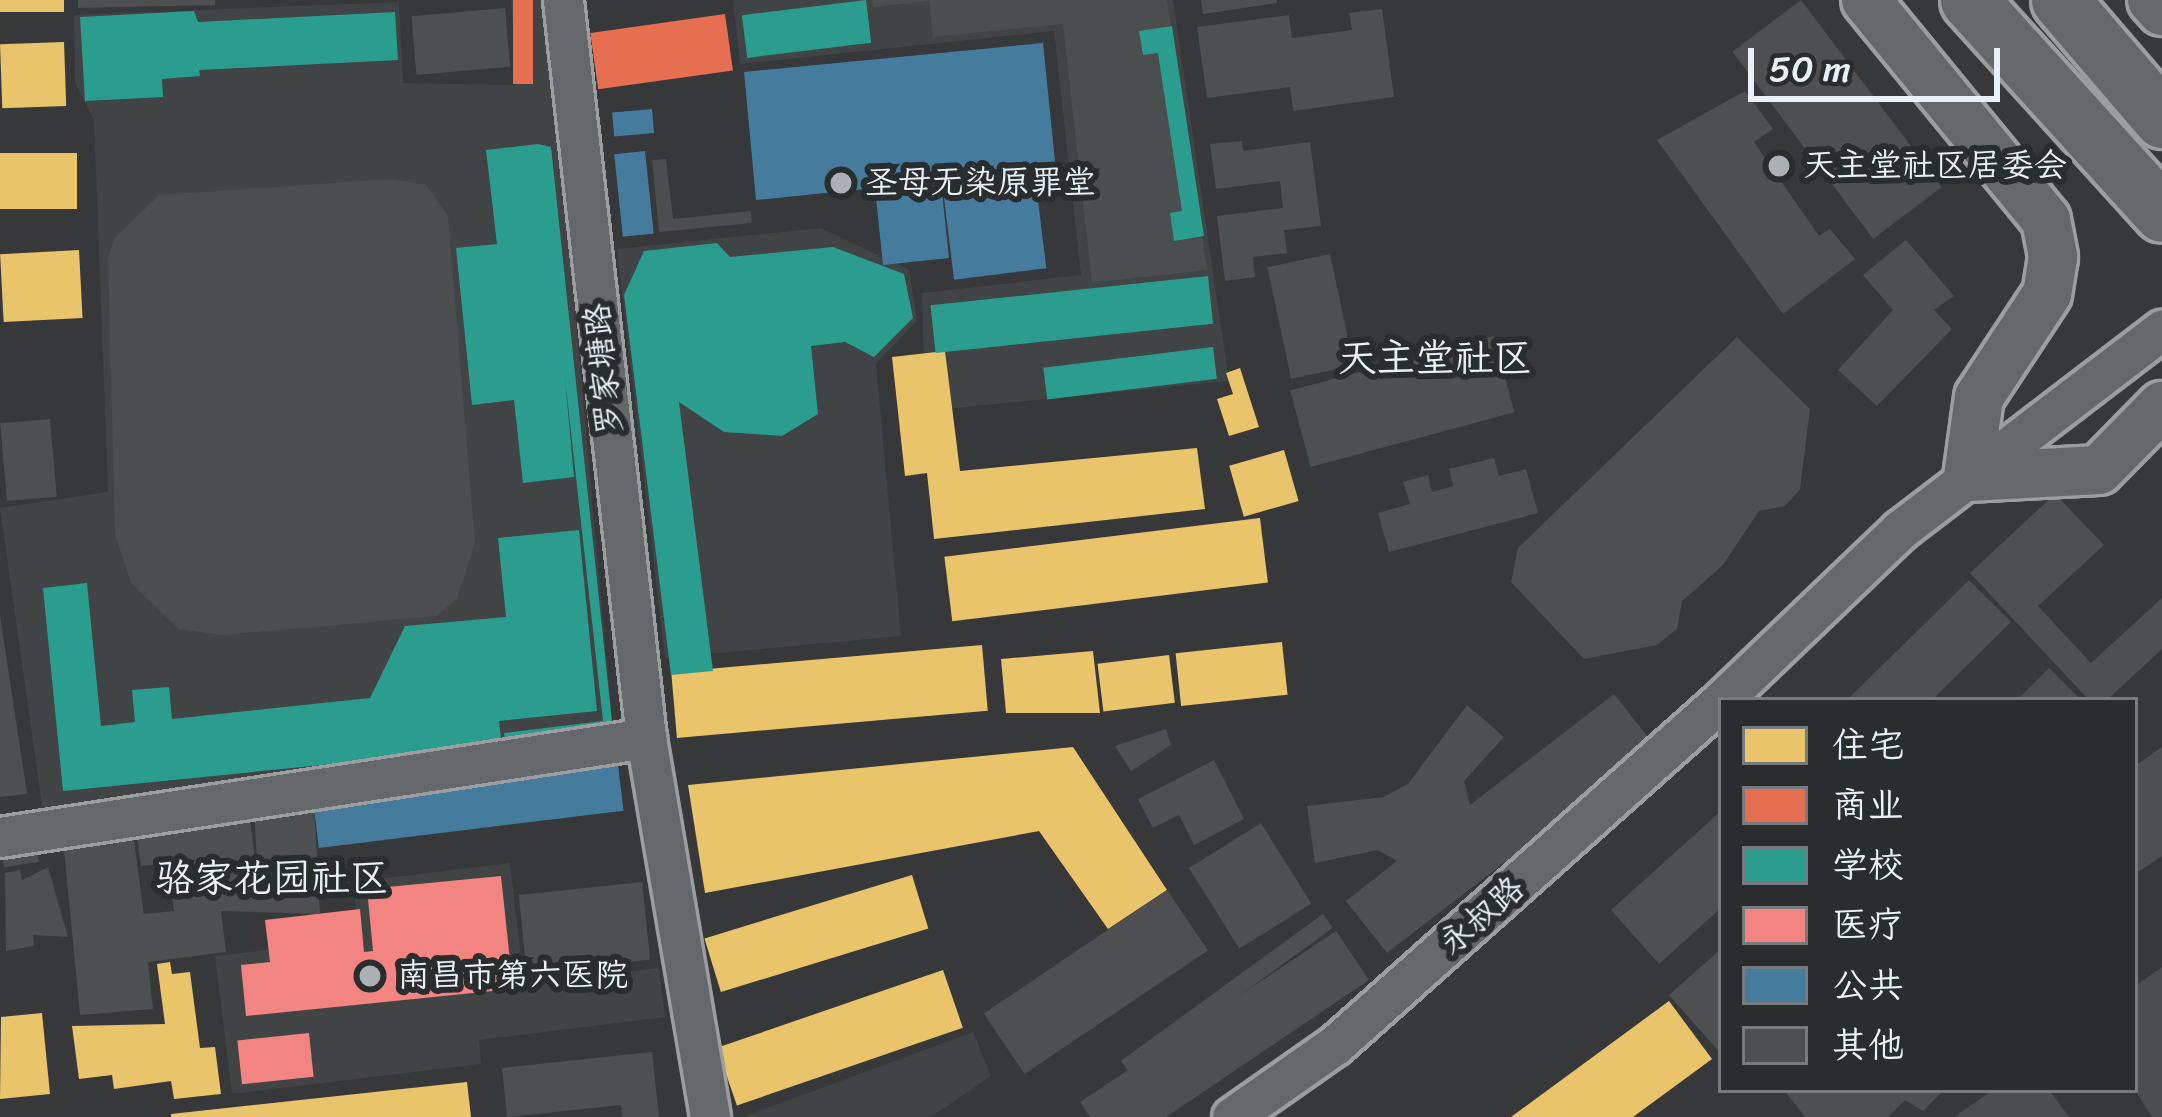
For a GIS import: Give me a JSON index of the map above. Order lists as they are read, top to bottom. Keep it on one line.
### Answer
{"streets":{"street":["罗家塘路","永叔路"]},"districts":["天主堂社区","骆家花园社区"],"places":["天主堂社区居委会","圣母无染原罪堂","南昌市第六医院"],"legend":["住宅","商业","学校","医疗","公共","其他"],"scale_bar":"50 m"}
